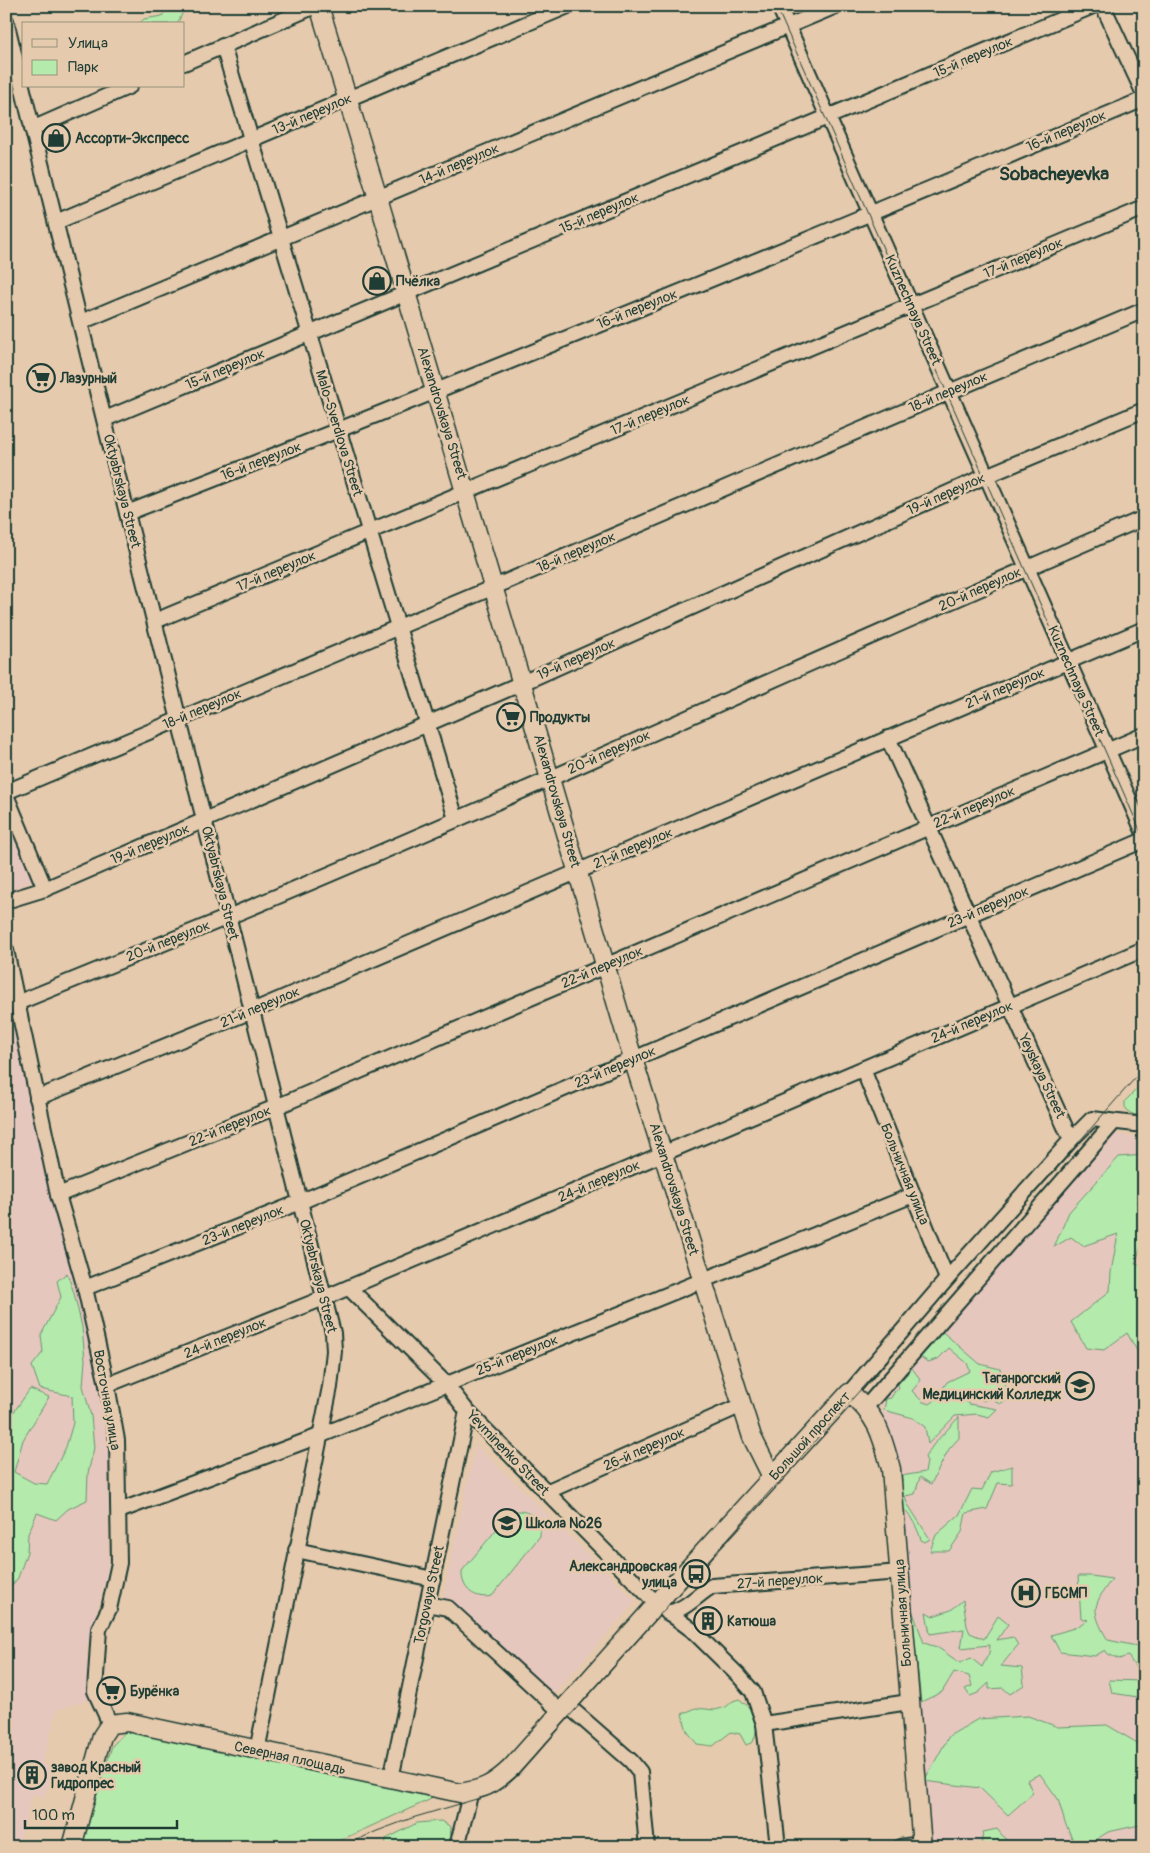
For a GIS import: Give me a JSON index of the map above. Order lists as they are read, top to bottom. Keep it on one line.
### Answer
{"streets":{"main road":["Alexandrovskaya Street","Больничная улица","Большой проспект","Северная площадь"],"street":["15-й переулок","13-й переулок","16-й переулок","14-й переулок","17-й переулок","Kuznechnaya Street","18-й переулок","Malo-Sverdlova Street","Oktyabrskaya Street","19-й переулок","20-й переулок","21-й переулок","22-й переулок","23-й переулок","24-й переулок","Yeyskaya Street","25-й переулок","Восточная улица","26-й переулок","Yevminenko Street","27-й переулок","Torgovaya Street"]},"crossings":[["15-й переулок","Kuznechnaya Street"],["15-й переулок","Alexandrovskaya Street"],["15-й переулок","Malo-Sverdlova Street"],["15-й переулок","Oktyabrskaya Street"],["13-й переулок","Alexandrovskaya Street"],["13-й переулок","Malo-Sverdlova Street"],["13-й переулок","Oktyabrskaya Street"],["16-й переулок","Kuznechnaya Street"],["16-й переулок","Alexandrovskaya Street"],["16-й переулок","Malo-Sverdlova Street"],["16-й переулок","Oktyabrskaya Street"],["14-й переулок","Kuznechnaya Street"],["14-й переулок","Alexandrovskaya Street"],["14-й переулок","Malo-Sverdlova Street"],["14-й переулок","Oktyabrskaya Street"],["17-й переулок","Kuznechnaya Street"],["17-й переулок","Alexandrovskaya Street"],["17-й переулок","Malo-Sverdlova Street"],["17-й переулок","Oktyabrskaya Street"],["Kuznechnaya Street","18-й переулок"],["Kuznechnaya Street","19-й переулок"],["Kuznechnaya Street","20-й переулок"],["Kuznechnaya Street","21-й переулок"],["Kuznechnaya Street","22-й переулок"],["18-й переулок","Alexandrovskaya Street"],["18-й переулок","Malo-Sverdlova Street"],["18-й переулок","Oktyabrskaya Street"],["Alexandrovskaya Street","19-й переулок"],["Alexandrovskaya Street","20-й переулок"],["Alexandrovskaya Street","21-й переулок"],["Alexandrovskaya Street","22-й переулок"],["Alexandrovskaya Street","23-й переулок"],["Alexandrovskaya Street","24-й переулок"],["Alexandrovskaya Street","25-й переулок"],["Alexandrovskaya Street","Большой проспект"],["Alexandrovskaya Street","26-й переулок"],["Malo-Sverdlova Street","19-й переулок"],["Malo-Sverdlova Street","20-й переулок"],["Oktyabrskaya Street","19-й переулок"],["Oktyabrskaya Street","20-й переулок"],["Oktyabrskaya Street","21-й переулок"],["Oktyabrskaya Street","22-й переулок"],["Oktyabrskaya Street","23-й переулок"],["Oktyabrskaya Street","24-й переулок"],["Oktyabrskaya Street","25-й переулок"],["Oktyabrskaya Street","Северная площадь"],["20-й переулок","Восточная улица"],["21-й переулок","Yeyskaya Street"],["21-й переулок","Восточная улица"],["22-й переулок","Yeyskaya Street"],["22-й переулок","Восточная улица"],["23-й переулок","Yeyskaya Street"],["23-й переулок","Восточная улица"],["24-й переулок","Yeyskaya Street"],["24-й переулок","Больничная улица"],["24-й переулок","Восточная улица"],["24-й переулок","Yevminenko Street"],["Yeyskaya Street","Большой проспект"],["Больничная улица","25-й переулок"],["Больничная улица","Большой проспект"],["Больничная улица","27-й переулок"],["25-й переулок","Восточная улица"],["25-й переулок","Yevminenko Street"],["Восточная улица","Северная площадь"],["Большой проспект","Yevminenko Street"],["Большой проспект","27-й переулок"],["Большой проспект","Северная площадь"],["26-й переулок","Yevminenko Street"],["Yevminenko Street","27-й переулок"],["Yevminenko Street","Torgovaya Street"],["Torgovaya Street","Северная площадь"]],"districts":["Sobacheyevka"],"places":{"shop":["Ассорти-Экспресс","Пчёлка"],"supermarket":["Лазурный","Продукты","Бурёнка"],"school or university":["Таганрогский Медицинский Колледж","Школа №26"],"bus stop":["Александровская улица"],"hospital":["ГБСМП"],"building":["Катюша","завод Красный Гидропрес"]},"legend":["Улица","Парк"],"scale_bar":"100 m"}
